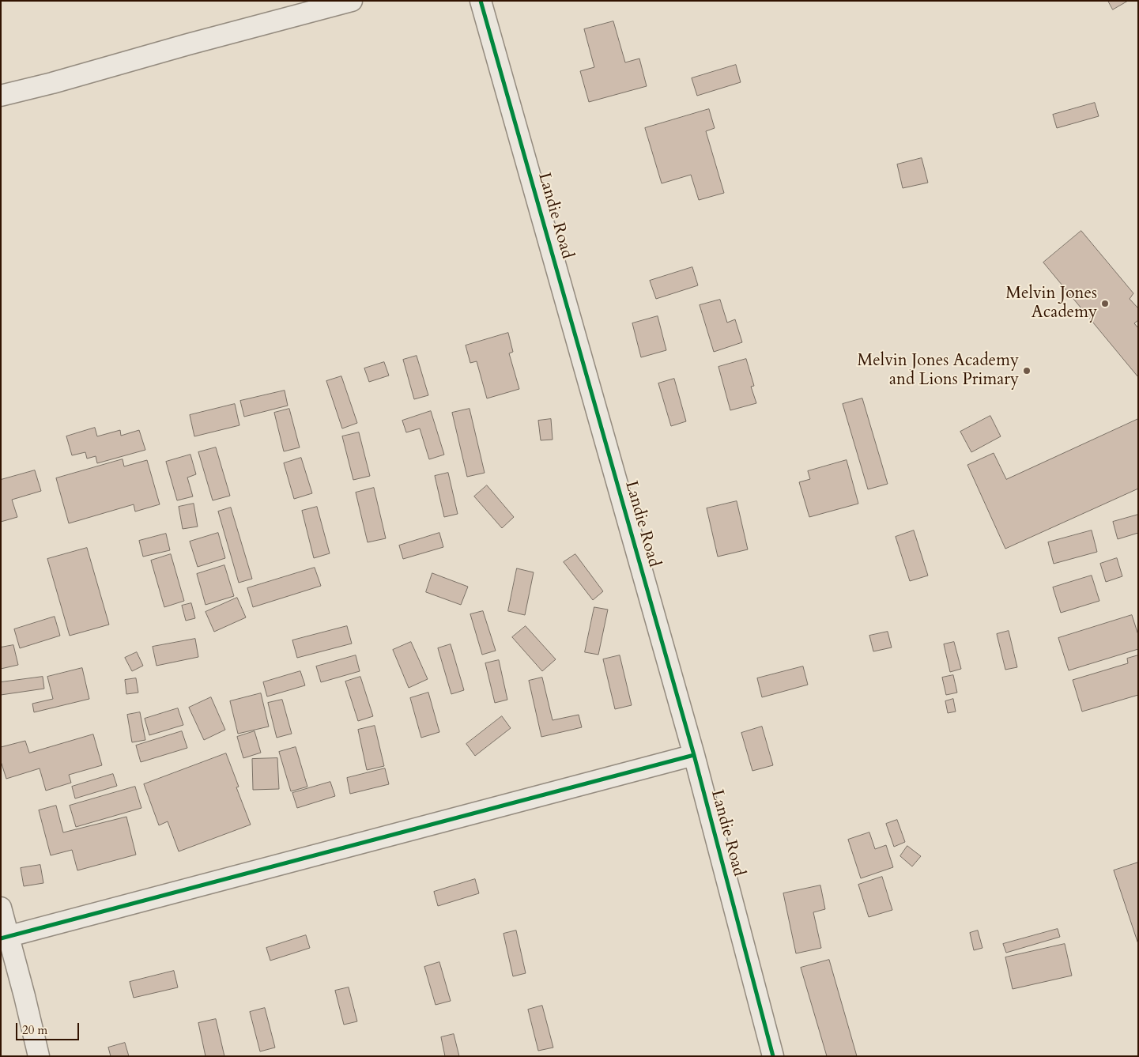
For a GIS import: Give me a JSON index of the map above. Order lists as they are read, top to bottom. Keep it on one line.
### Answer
{"streets":{"street":["Landie Road"]},"places":["Melvin Jones Academy","Melvin Jones Academy and Lions Primary"],"scale_bar":"20 m"}
